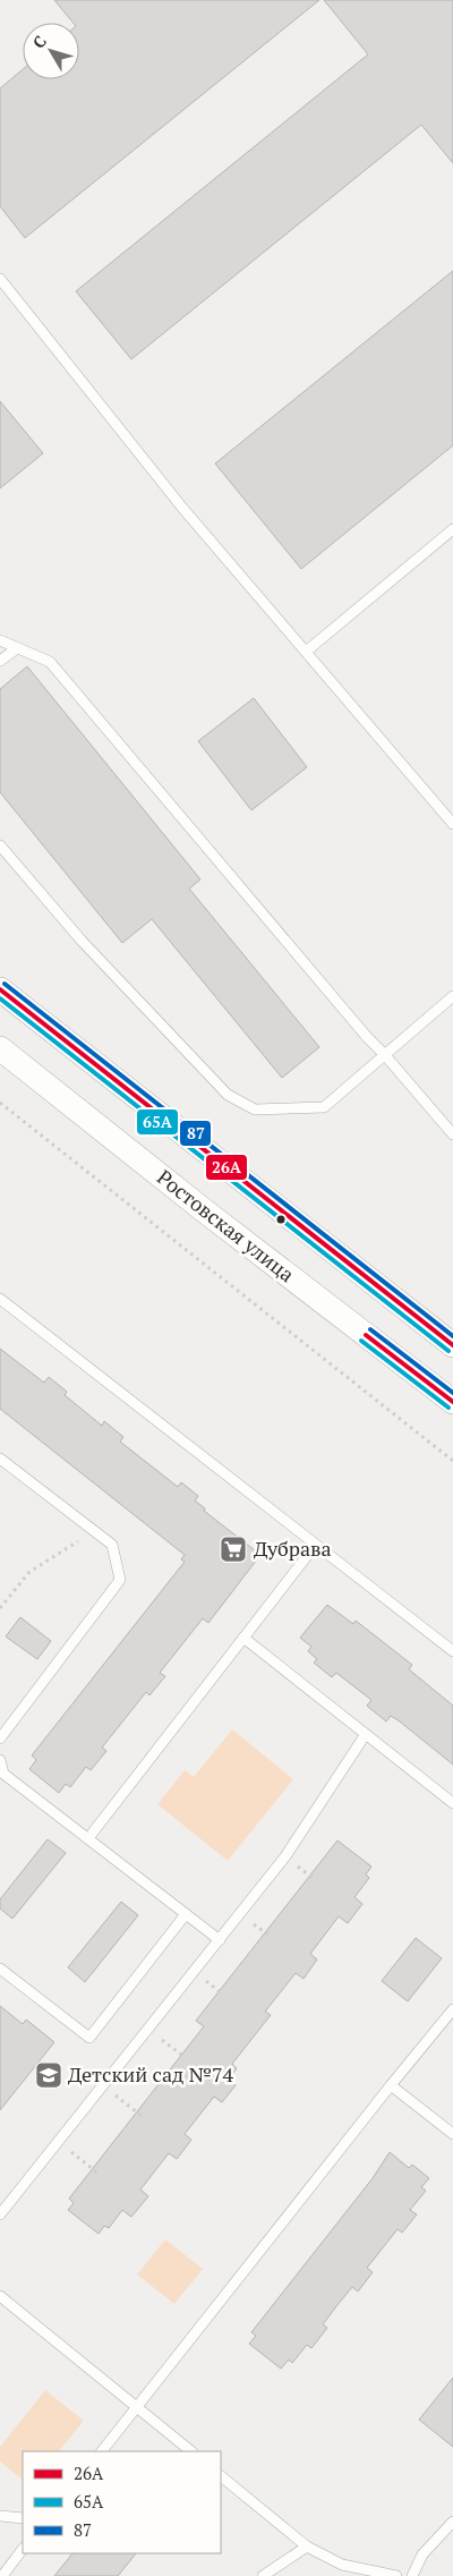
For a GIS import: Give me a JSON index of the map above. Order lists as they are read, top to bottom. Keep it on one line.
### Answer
{"streets":{"street":["Ростовская улица"]},"places":{"supermarket":["Дубрава"],"school or university":["Детский сад №74"]},"lines":["transit line 87","transit line 26А","transit line 65А"],"legend":["26А","65А","87"],"north":"top left"}
